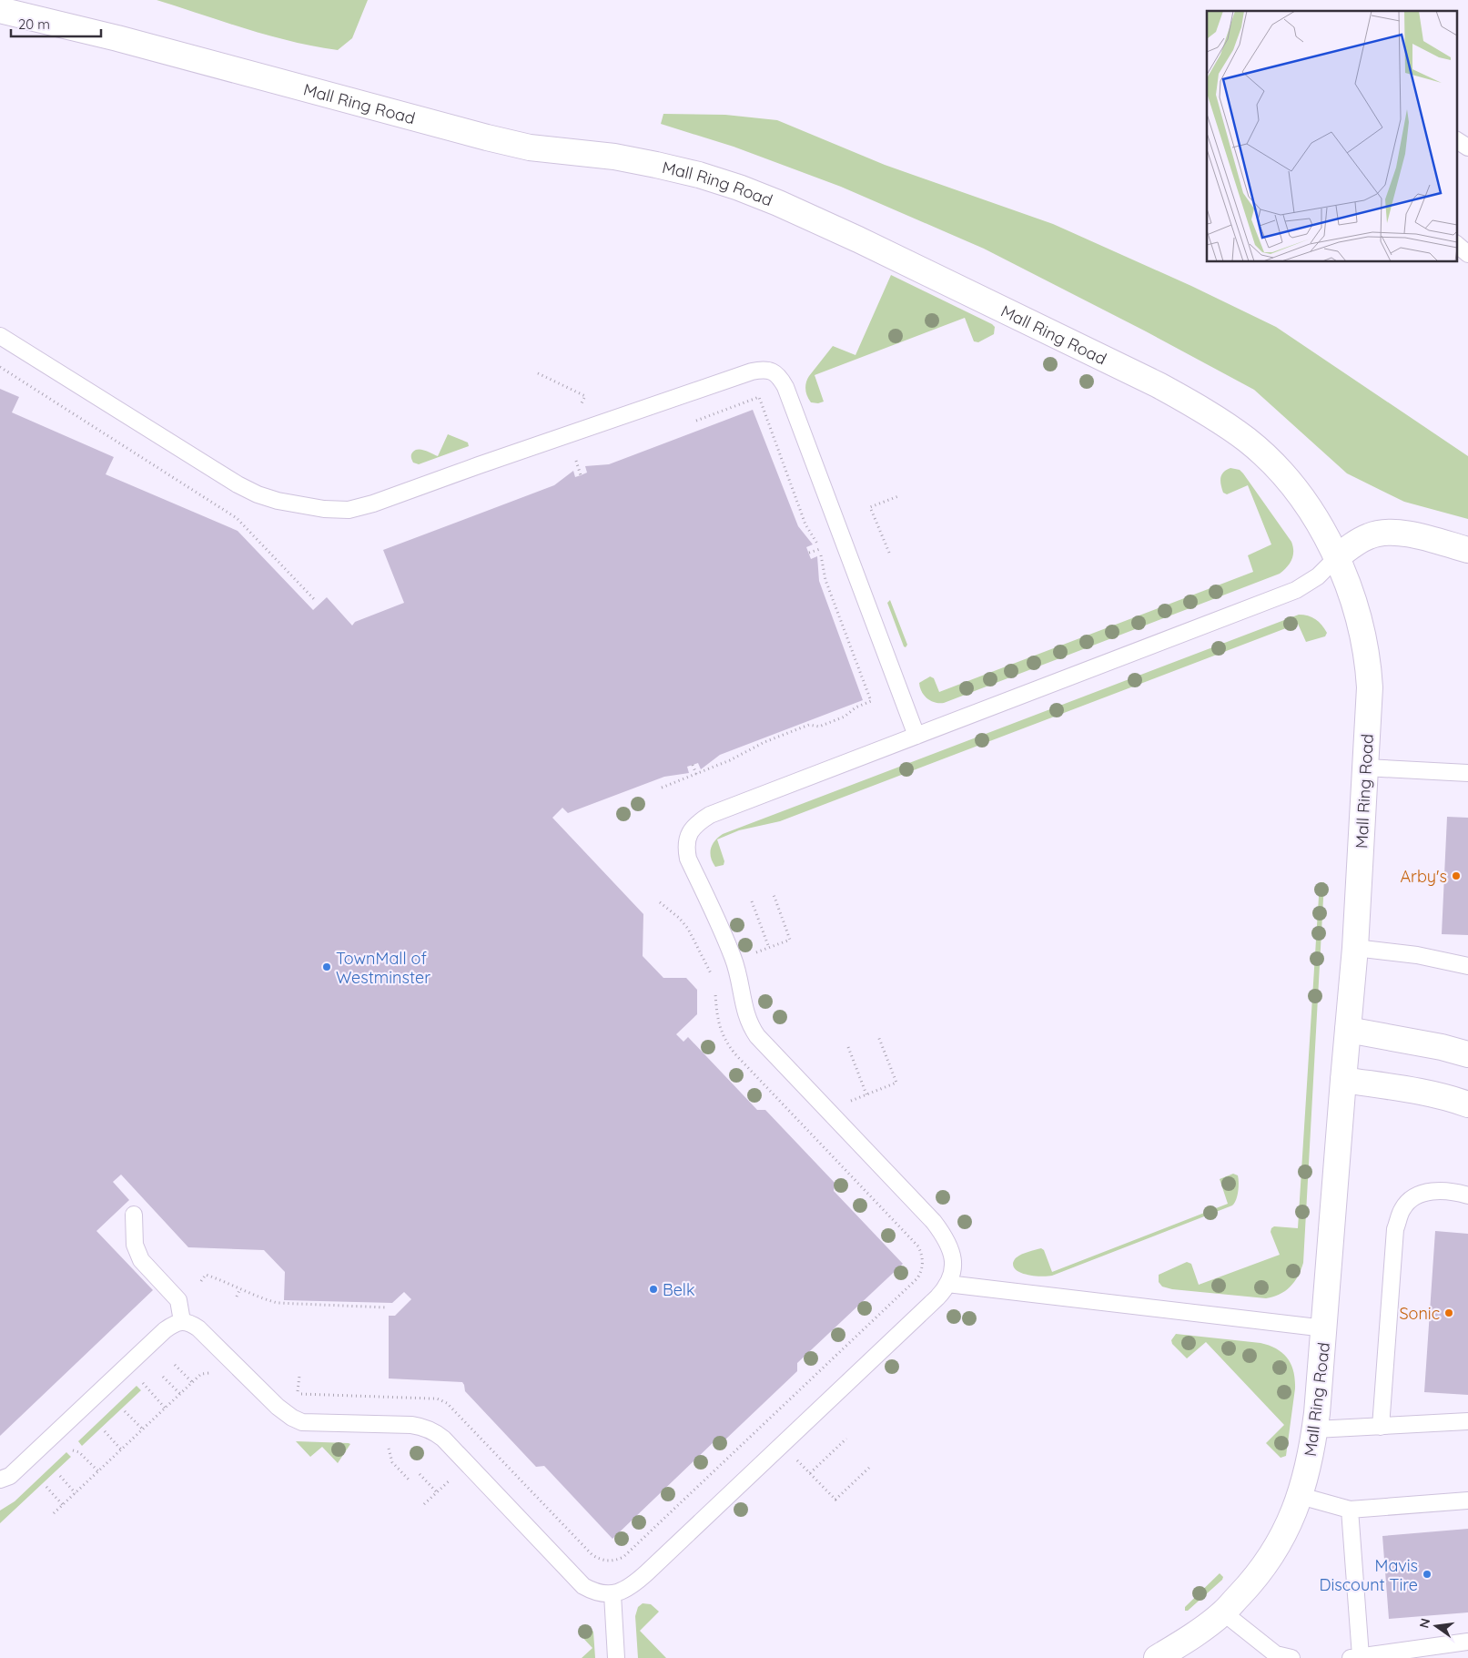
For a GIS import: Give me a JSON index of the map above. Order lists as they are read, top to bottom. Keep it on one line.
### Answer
{"streets":{"street":["Mall Ring Road"]},"places":["Arby's","TownMall of Westminster","Belk","Sonic","Mavis Discount Tire"],"scale_bar":"20 m","north":"left"}
